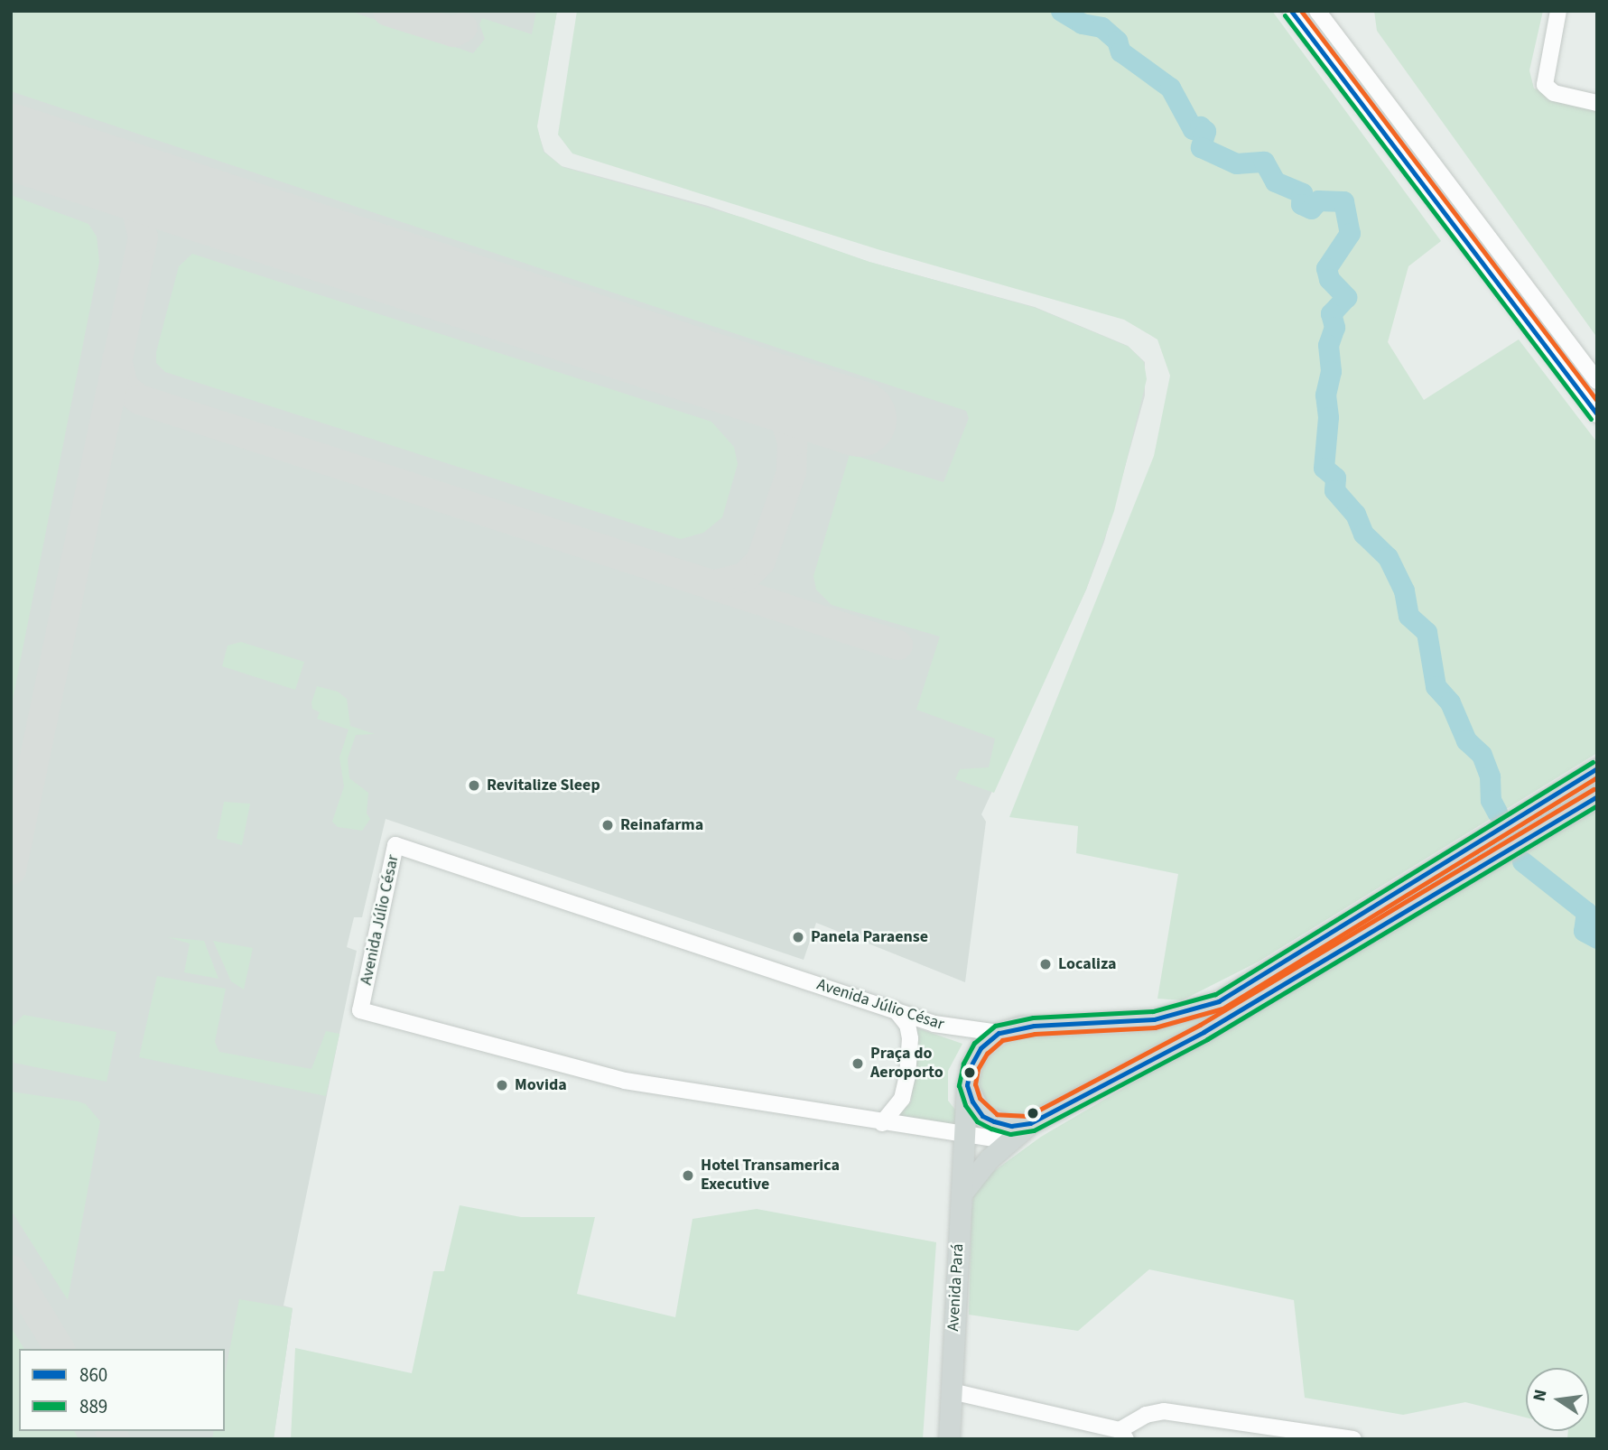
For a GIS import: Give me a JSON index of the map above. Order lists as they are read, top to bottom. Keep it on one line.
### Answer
{"streets":{"main road":["Avenida Júlio César","Avenida Pará"]},"crossings":[["Avenida Júlio César","Avenida Pará"]],"places":["Revitalize Sleep","Reinafarma","Panela Paraense","Localiza","Praça do Aeroporto","Movida","Hotel Transamerica Executive"],"lines":["transit line 860","transit line 889"],"legend":["860","889"],"north":"left"}
